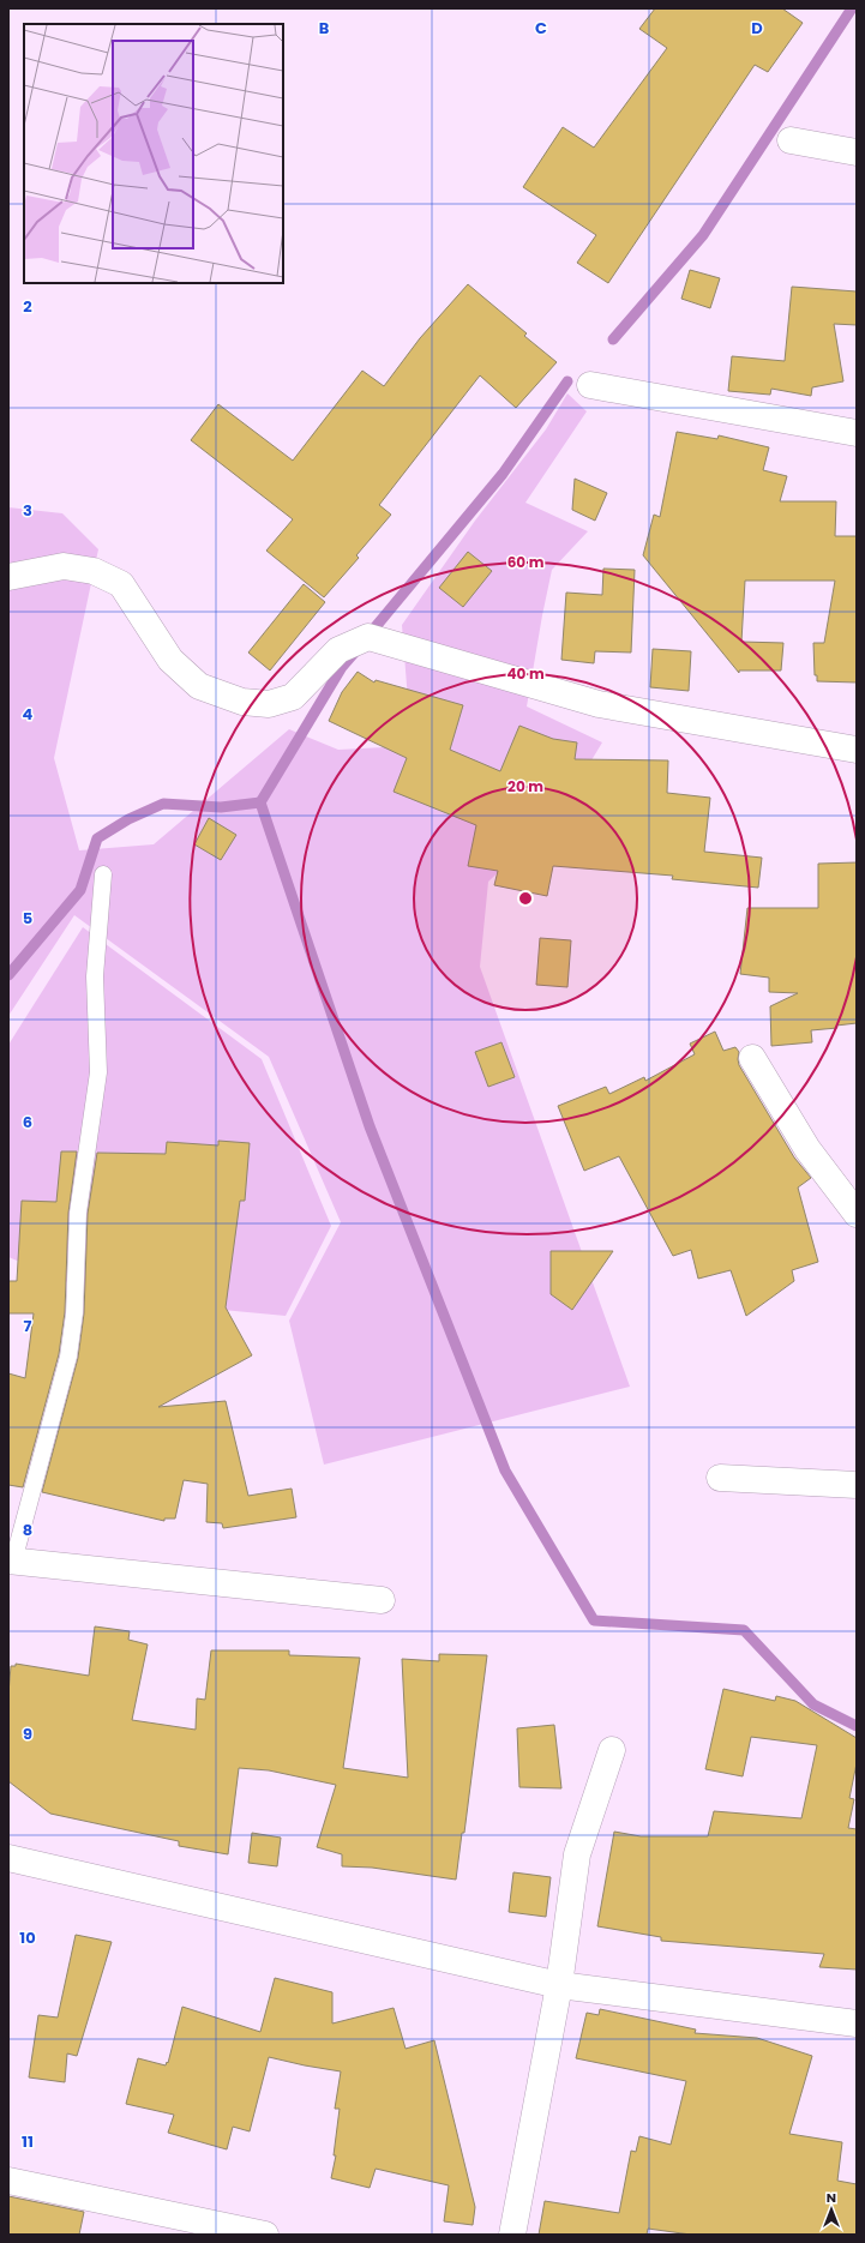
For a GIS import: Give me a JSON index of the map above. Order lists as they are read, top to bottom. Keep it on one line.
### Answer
{"north":"top","grid":{"columns":["B","C","D"],"rows":["2","3","4","5","6","7","8","9","10","11"]},"rings":["60 m","40 m","20 m"]}
